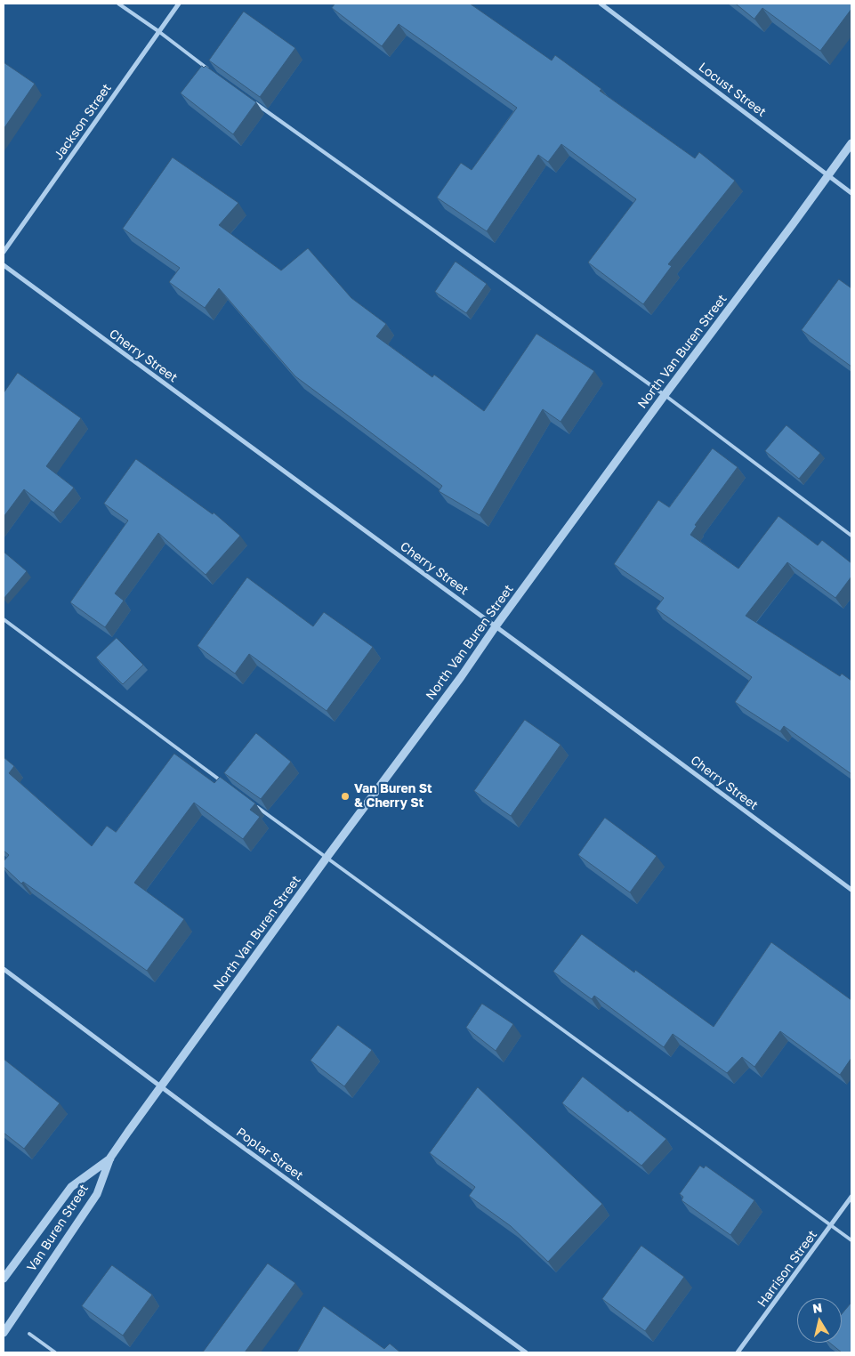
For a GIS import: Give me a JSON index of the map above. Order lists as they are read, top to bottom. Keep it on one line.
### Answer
{"streets":{"street":["Locust Street","Jackson Street","North Van Buren Street","Cherry Street","Poplar Street","Van Buren Street","Harrison Street"]},"crossings":[["Locust Street","North Van Buren Street"],["North Van Buren Street","Cherry Street"],["North Van Buren Street","Poplar Street"],["North Van Buren Street","Van Buren Street"]],"places":["Van Buren St & Cherry St"],"north":"top"}
